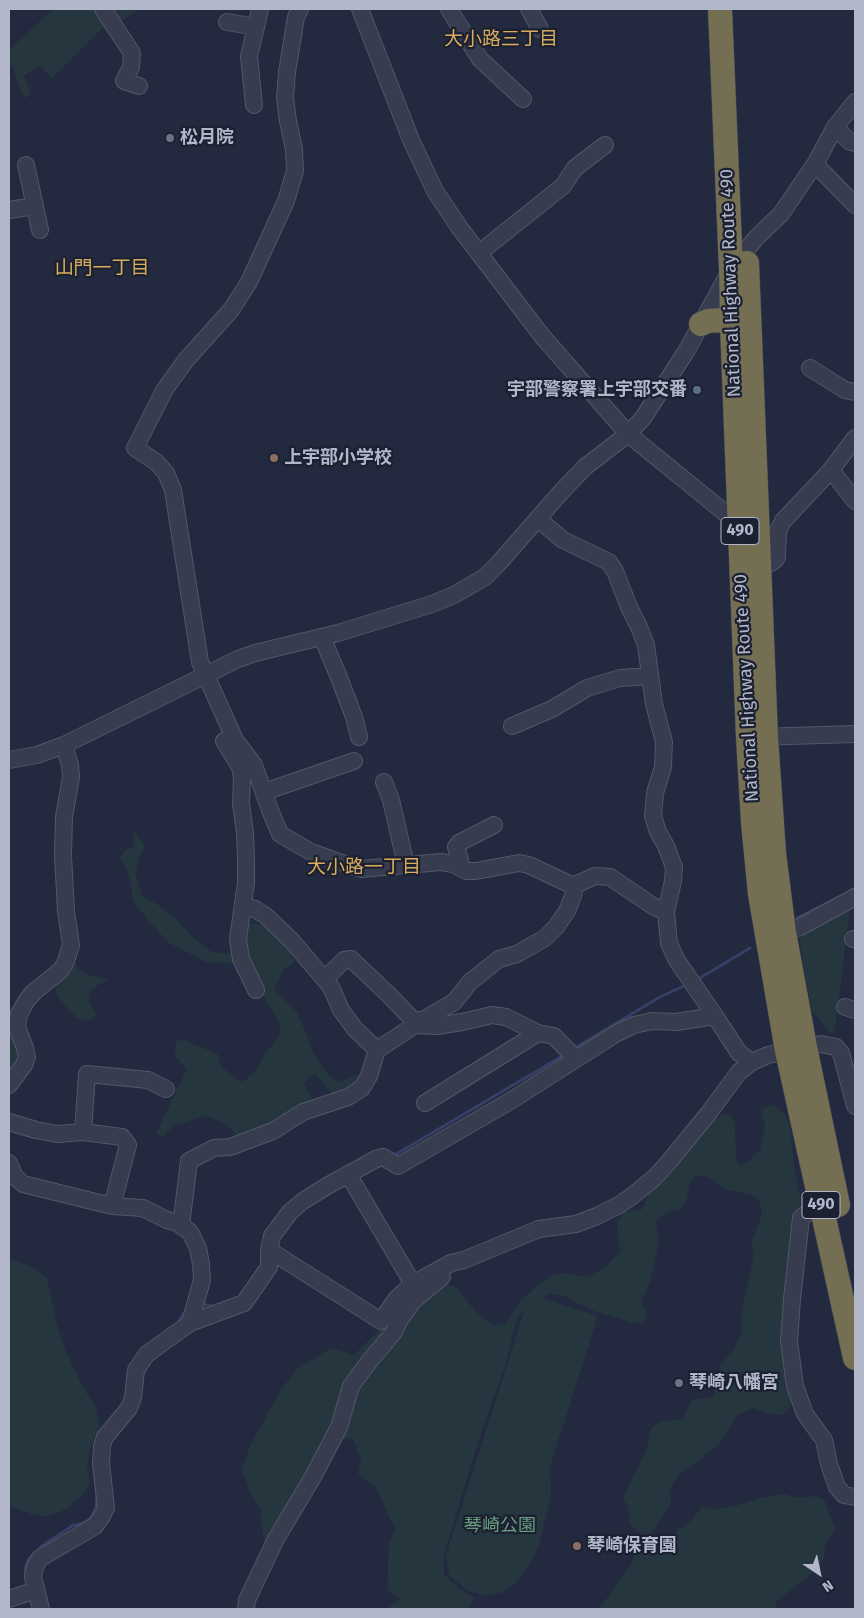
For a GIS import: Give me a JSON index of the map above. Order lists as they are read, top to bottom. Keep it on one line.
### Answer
{"streets":{"highway":["National Highway Route 490","490"]},"districts":["大小路三丁目","山門一丁目","大小路一丁目"],"parks":["琴崎公園"],"places":["松月院","宇部警察署上宇部交番","上宇部小学校","琴崎八幡宮","琴崎保育園"],"north":"bottom right"}
